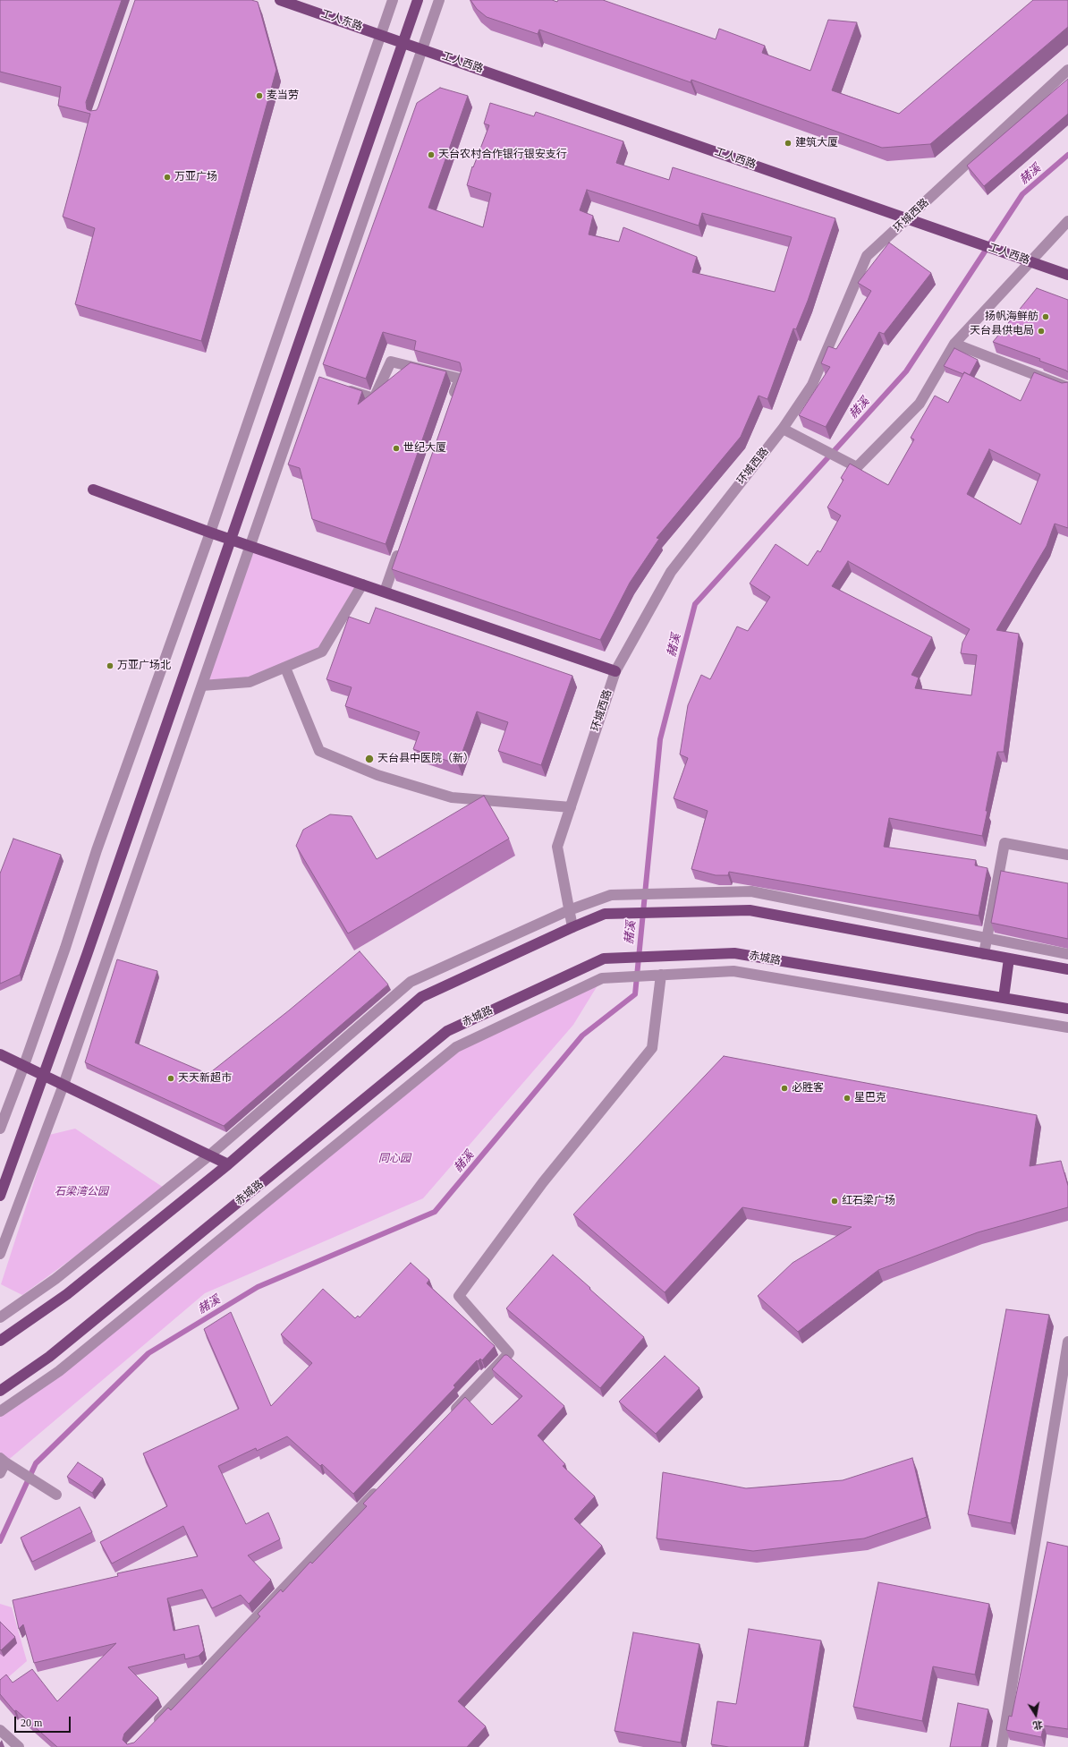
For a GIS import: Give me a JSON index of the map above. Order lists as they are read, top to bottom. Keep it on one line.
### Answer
{"streets":{"main road":["工人东路","工人西路","赤城路"],"street":["环城西路"]},"crossings":[["工人东路","工人西路"],["工人西路","环城西路"]],"water":["赭溪"],"parks":["同心园","石梁湾公园"],"places":["麦当劳","建筑大厦","天台农村合作银行银安支行","万亚广场","扬帆海鲜舫","天台县供电局","世纪大厦","万亚广场北","天台县中医院（新）","天天新超市","必胜客","星巴克","红石梁广场"],"scale_bar":"20 m","north":"bottom"}
